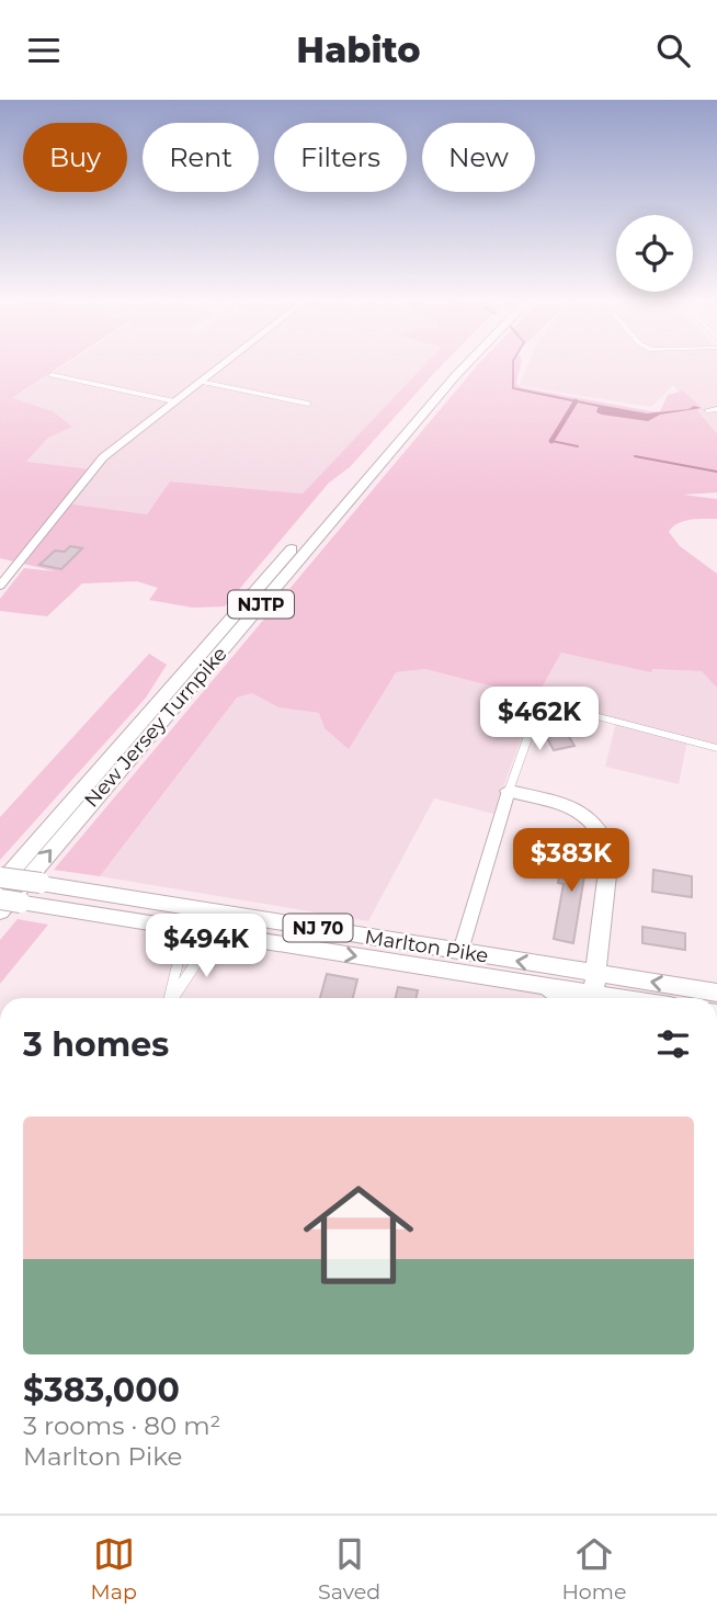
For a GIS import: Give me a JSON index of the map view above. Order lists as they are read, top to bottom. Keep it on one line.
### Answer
{"streets":{"highway":["NJTP","New Jersey Turnpike","NJ 70","Marlton Pike"]},"page":{"header":"Habito","chip":["Buy","Rent","Filters","New"],"price":["$462K","$383K","$494K"],"heading":"3 homes","list":[{"name":"$383,000","note":"3 rooms · 80 m² · Marlton Pike"}],"tabs":["Map","Saved","Home"]}}
